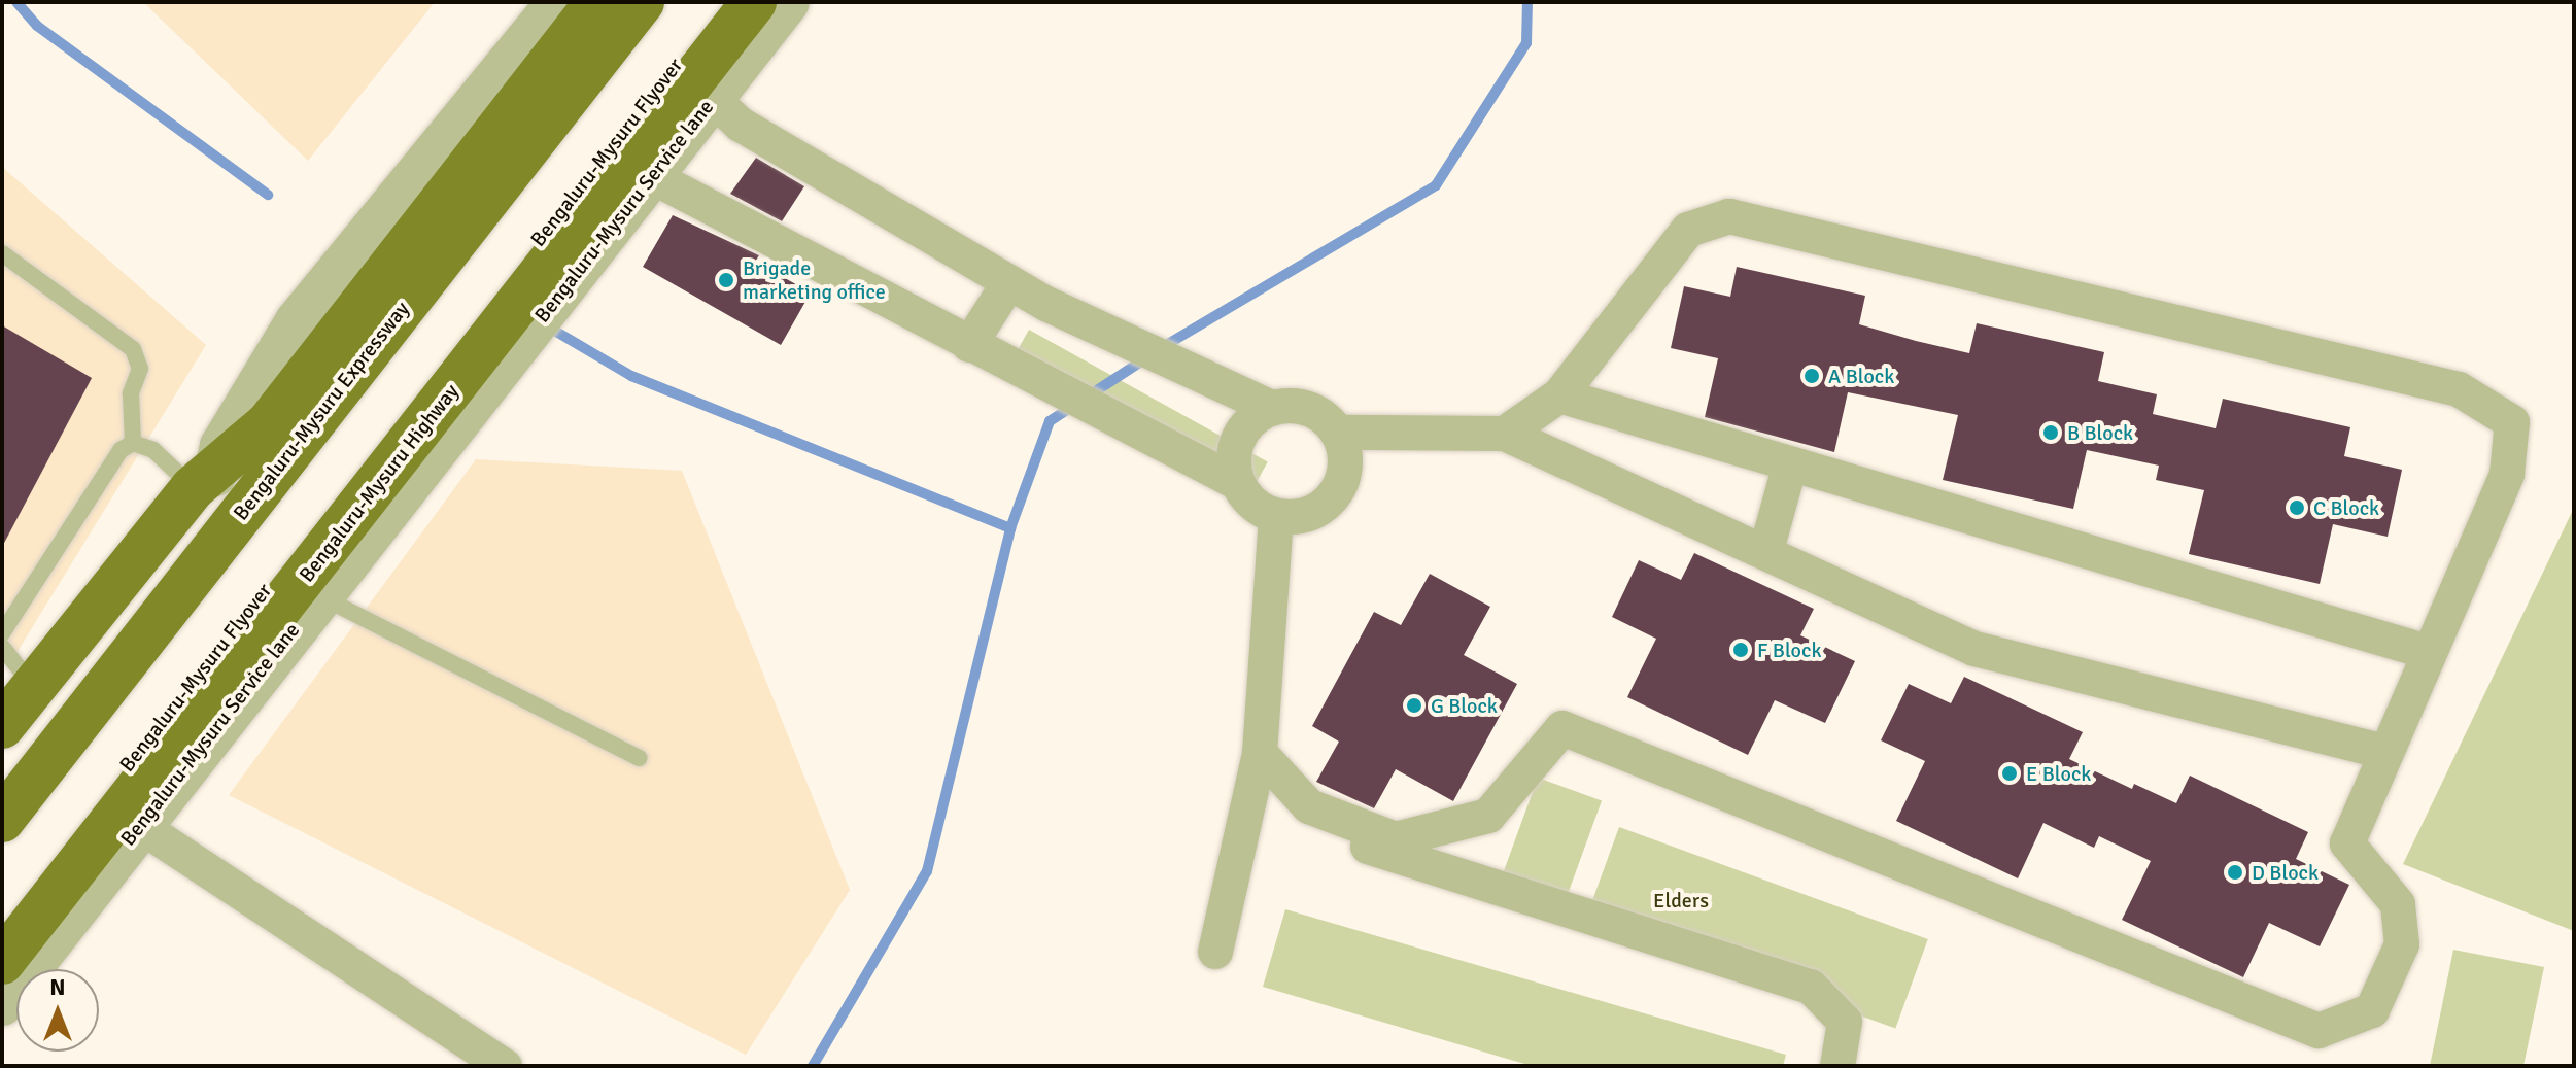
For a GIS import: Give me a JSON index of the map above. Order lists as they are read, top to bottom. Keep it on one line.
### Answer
{"streets":{"highway":["Bengaluru-Mysuru Flyover","Bengaluru-Mysuru Expressway","Bengaluru-Mysuru Highway"],"street":["Bengaluru-Mysuru Service lane"]},"parks":["Elders"],"places":["Brigade marketing office","A Block","B Block","C Block","F Block","G Block","E Block","D Block"],"north":"top"}
